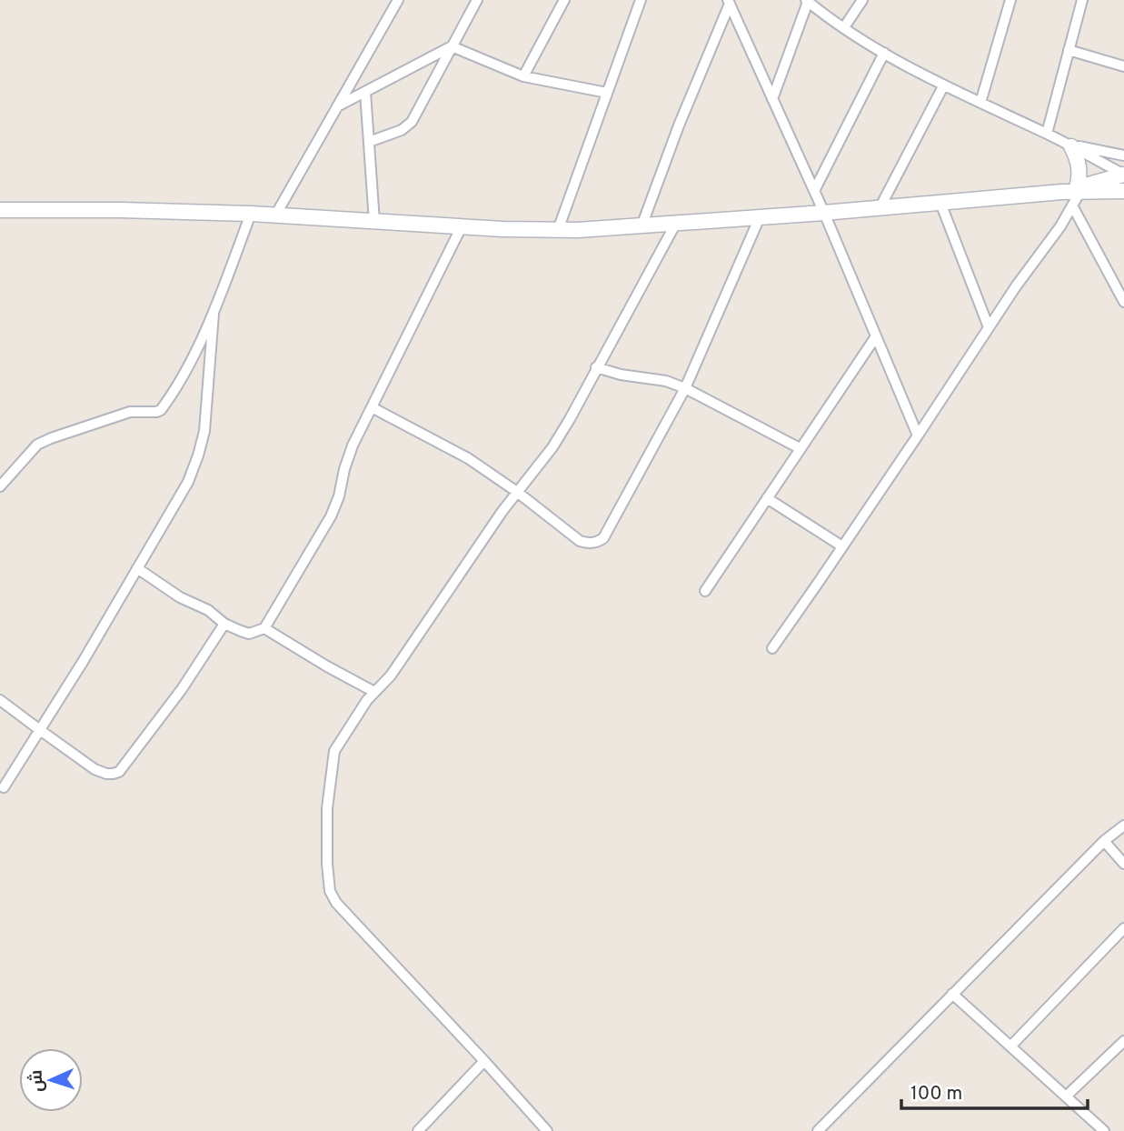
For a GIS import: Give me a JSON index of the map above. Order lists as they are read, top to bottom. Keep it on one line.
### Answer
{"scale_bar":"100 m","north":"left"}
